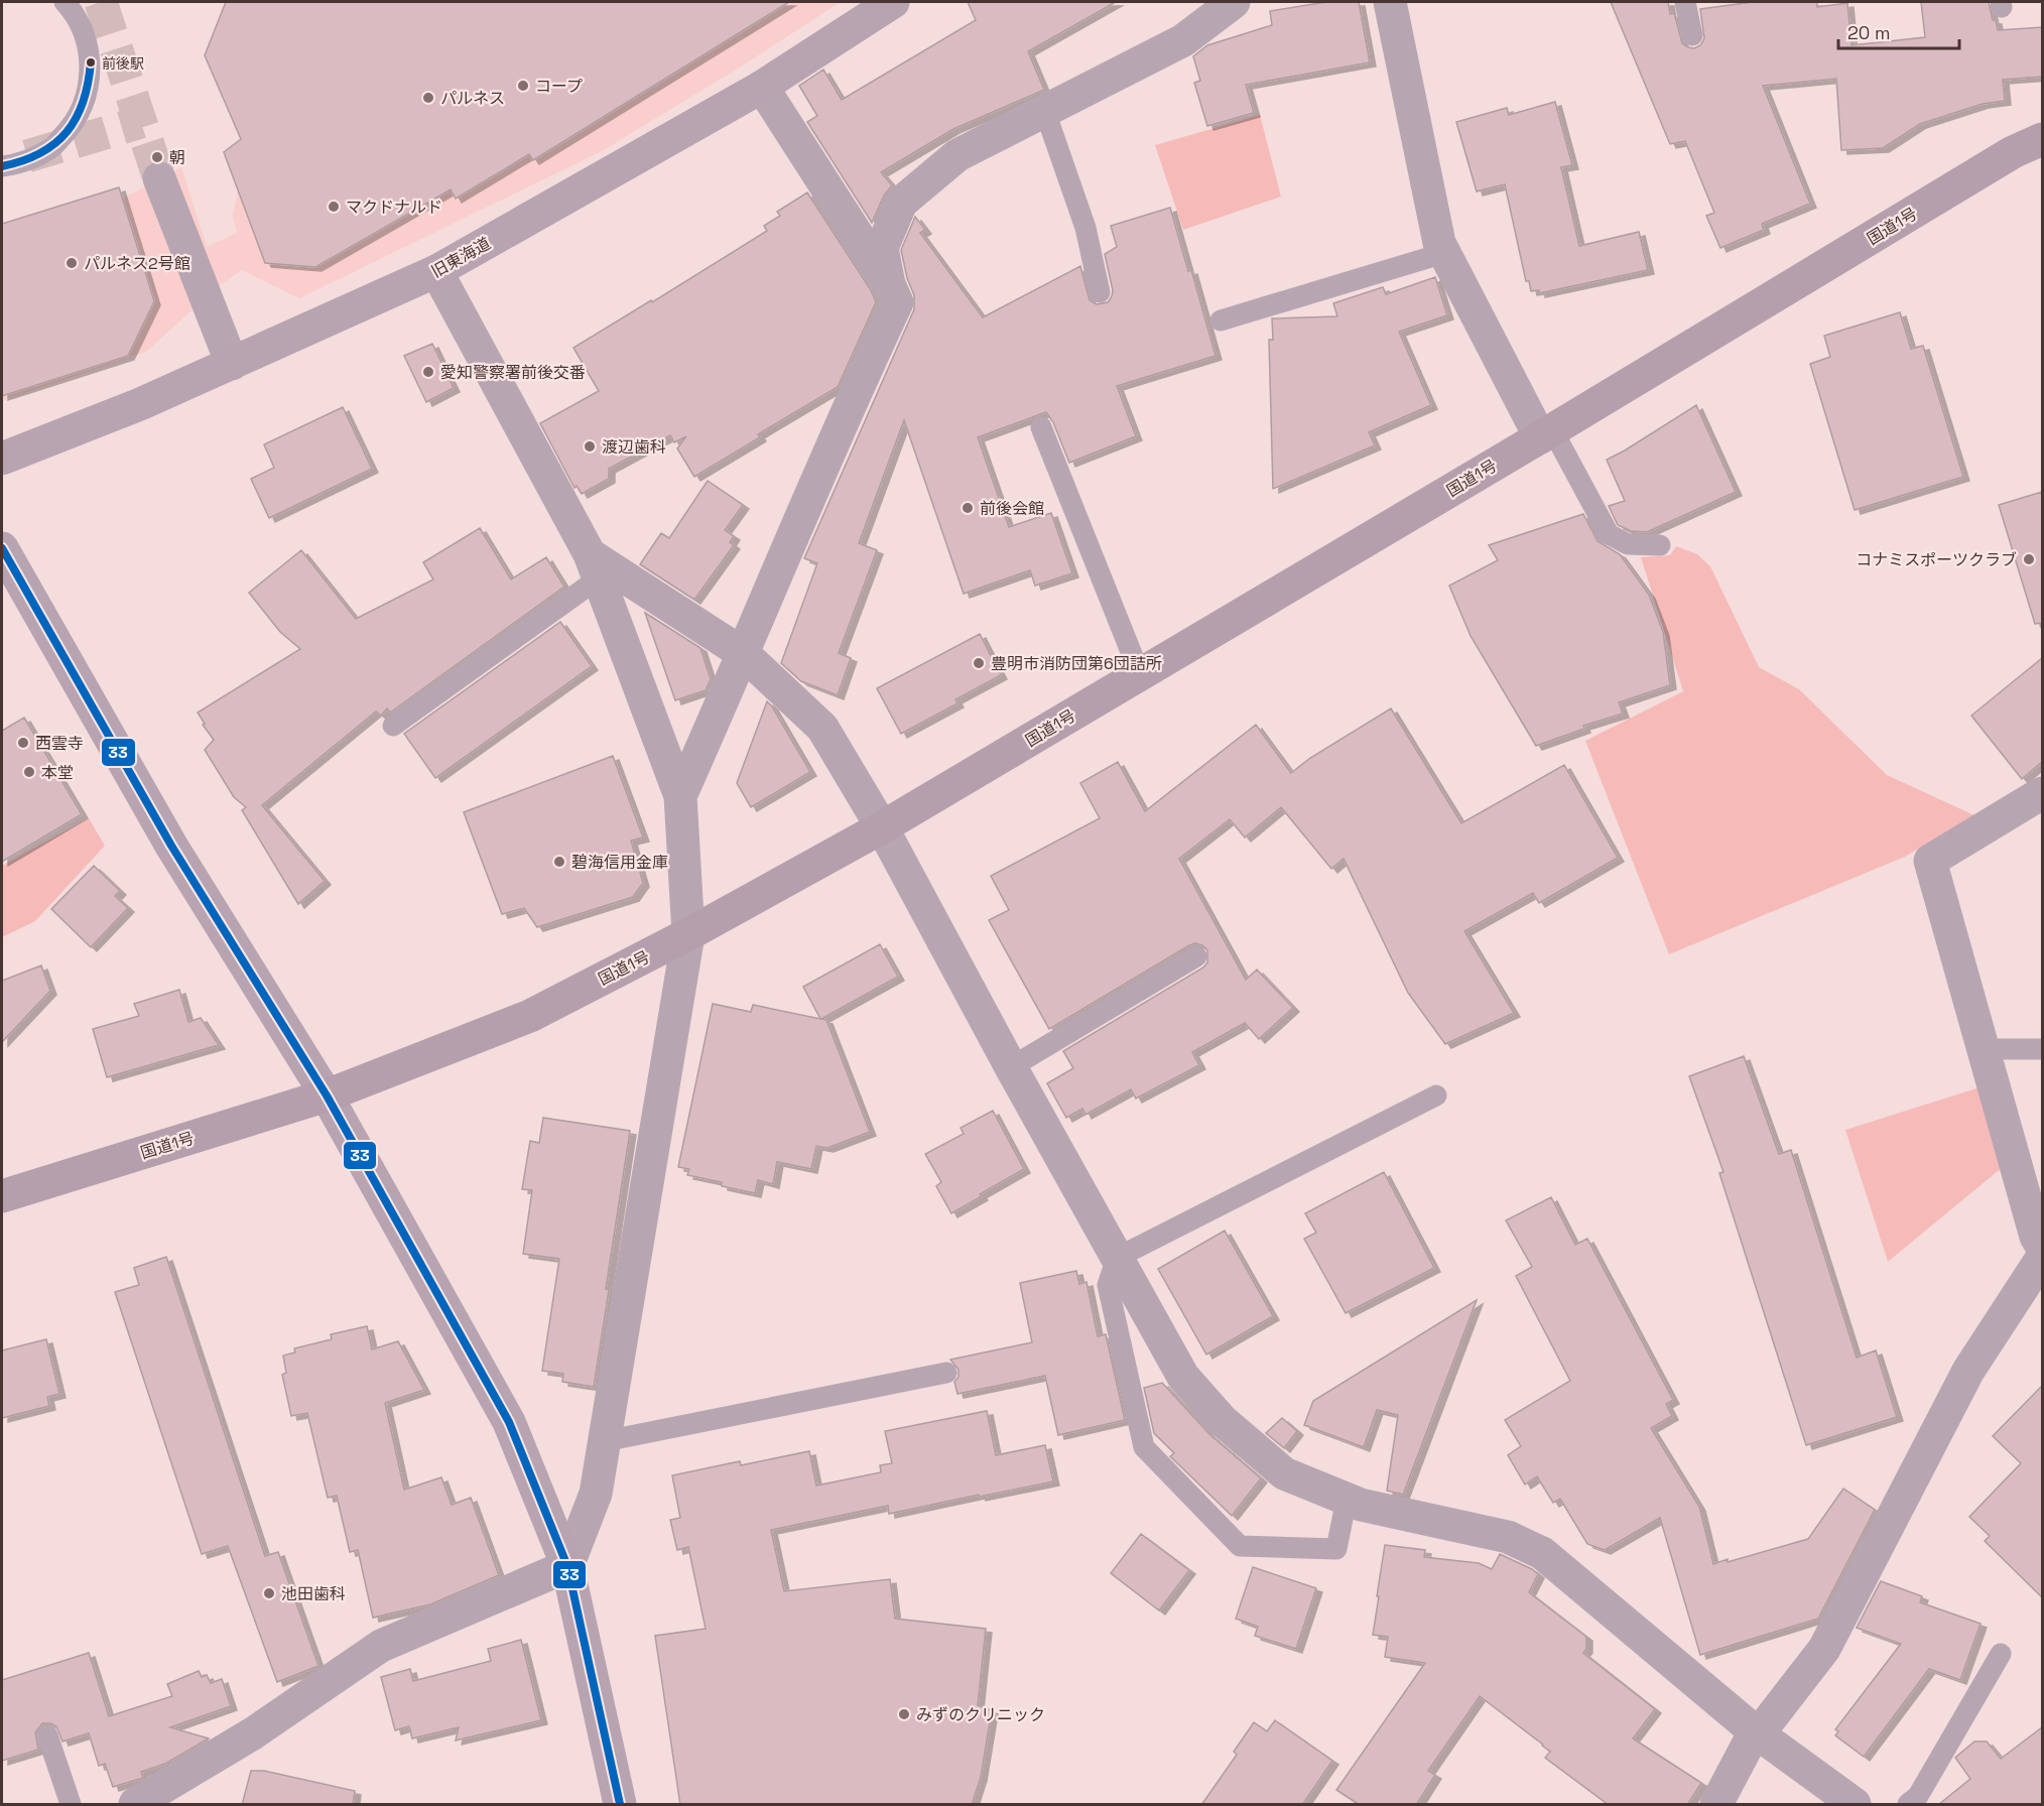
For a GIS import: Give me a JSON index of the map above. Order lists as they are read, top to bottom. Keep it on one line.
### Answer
{"streets":{"highway":["国道1号"],"street":["旧東海道"]},"places":["前後駅","コープ","パルネス","朝","マクドナルド","パルネス2号館","愛知警察署前後交番","渡辺歯科","前後会館","コナミスポーツクラブ","豊明市消防団第6団詰所","西雲寺","本堂","碧海信用金庫","池田歯科","みずのクリニック"],"lines":["transit line 33"],"scale_bar":"20 m"}
